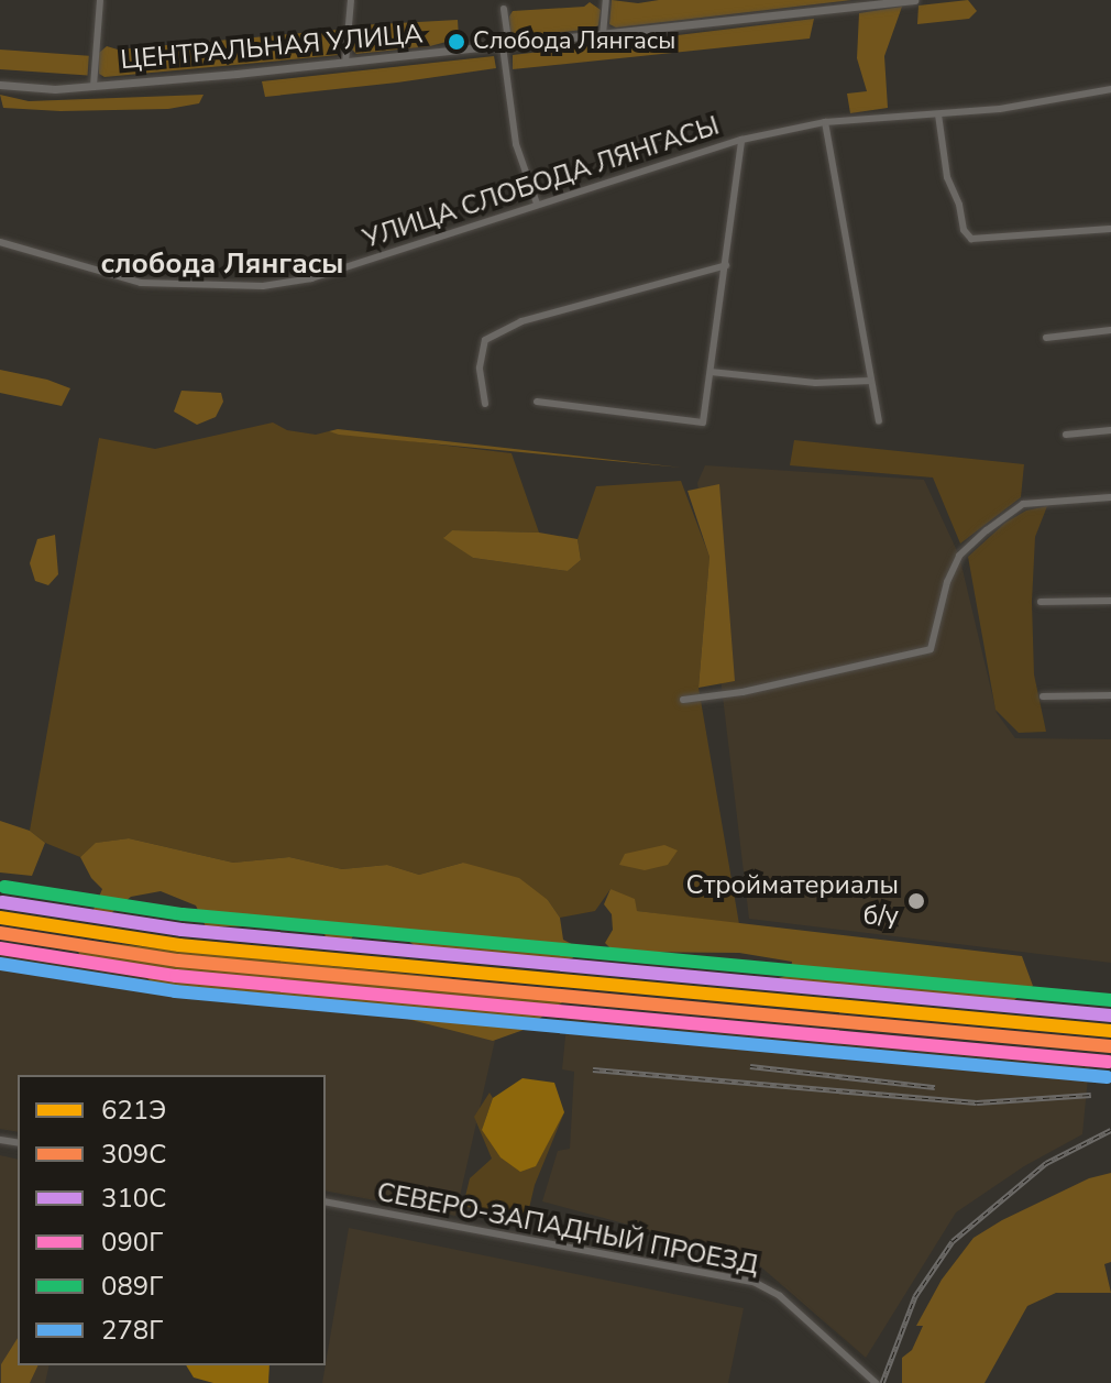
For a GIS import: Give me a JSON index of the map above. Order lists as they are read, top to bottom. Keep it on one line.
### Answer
{"streets":{"street":["ЦЕНТРАЛЬНАЯ УЛИЦА","УЛИЦА СЛОБОДА ЛЯНГАСЫ","СЕВЕРО-ЗАПАДНЫЙ ПРОЕЗД"]},"districts":["слобода Лянгасы"],"places":["Слобода Лянгасы","Стройматериалы б/у"],"lines":["transit line 089Г","transit line 310С","transit line 621Э","transit line 309С","transit line 090Г","transit line 278Г"],"legend":["621Э","309С","310С","090Г","089Г","278Г"]}
